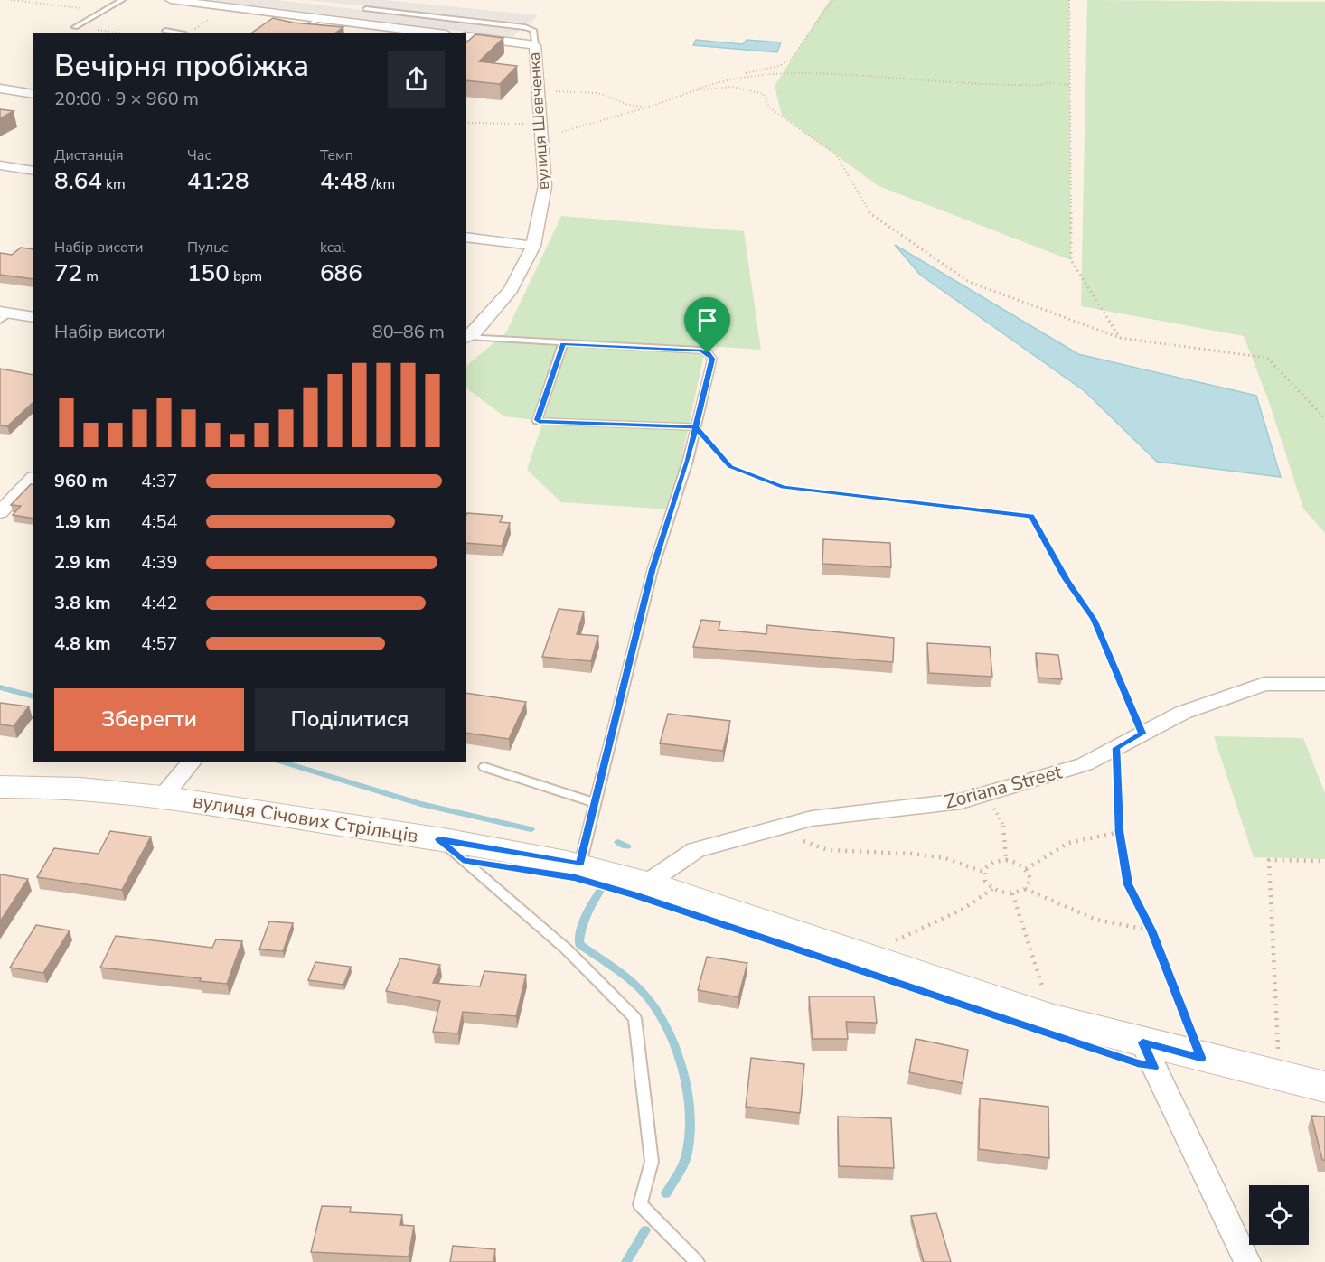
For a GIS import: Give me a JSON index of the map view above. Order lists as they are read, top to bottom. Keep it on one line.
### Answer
{"streets":{"street":["вулиця Шевченка","Zoriana Street","вулиця Січових Стрільців"]},"crossings":[["Zoriana Street","вулиця Січових Стрільців"]],"page":{"heading":["Вечірня пробіжка","20:00 · 9 × 960 m"],"stats":[["Дистанція","8.64 km"],["Час","41:28"],["Темп","4:48 /km"],["Набір висоти","72 m"],["Пульс","150 bpm"],["kcal","686"]],"chart":["Набір висоти","80–86 m"],"list":[{"name":"960 m","note":"4:37"},{"name":"1.9 km","note":"4:54"},{"name":"2.9 km","note":"4:39"},{"name":"3.8 km","note":"4:42"},{"name":"4.8 km","note":"4:57"}],"buttons":["Зберегти","Поділитися"]}}
